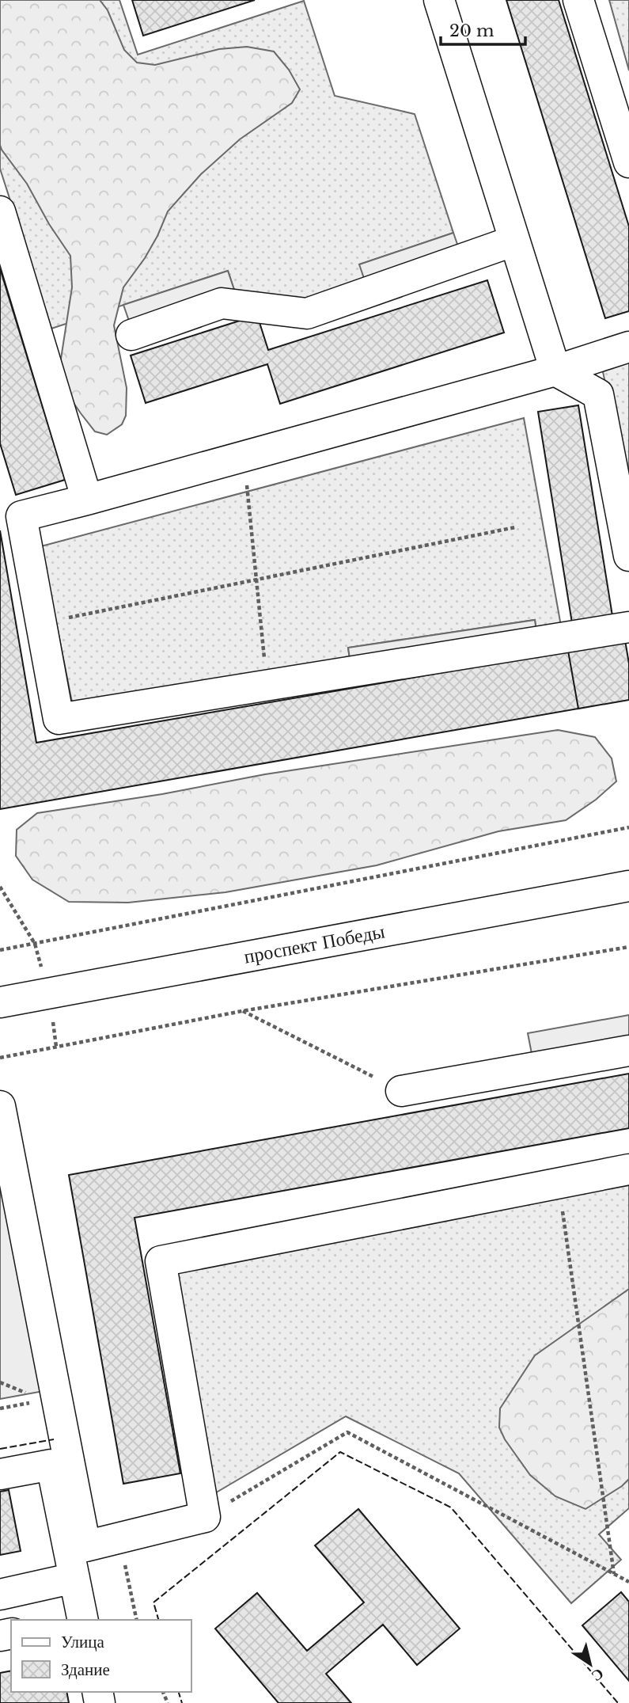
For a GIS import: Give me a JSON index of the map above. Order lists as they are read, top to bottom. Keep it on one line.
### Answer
{"streets":{"main road":["проспект Победы"]},"legend":["Улица","Здание"],"scale_bar":"20 m","north":"bottom right"}
